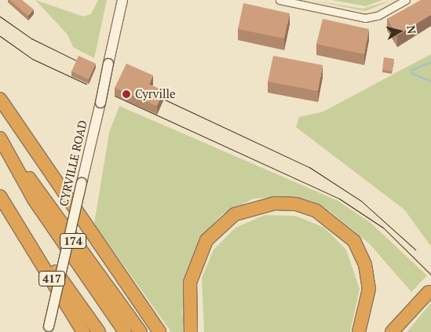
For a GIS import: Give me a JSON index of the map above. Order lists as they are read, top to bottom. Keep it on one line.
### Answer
{"streets":{"highway":["174","417"],"main road":["CYRVILLE ROAD"]},"crossings":[["174","417"]],"places":["Cyrville"],"north":"right"}
